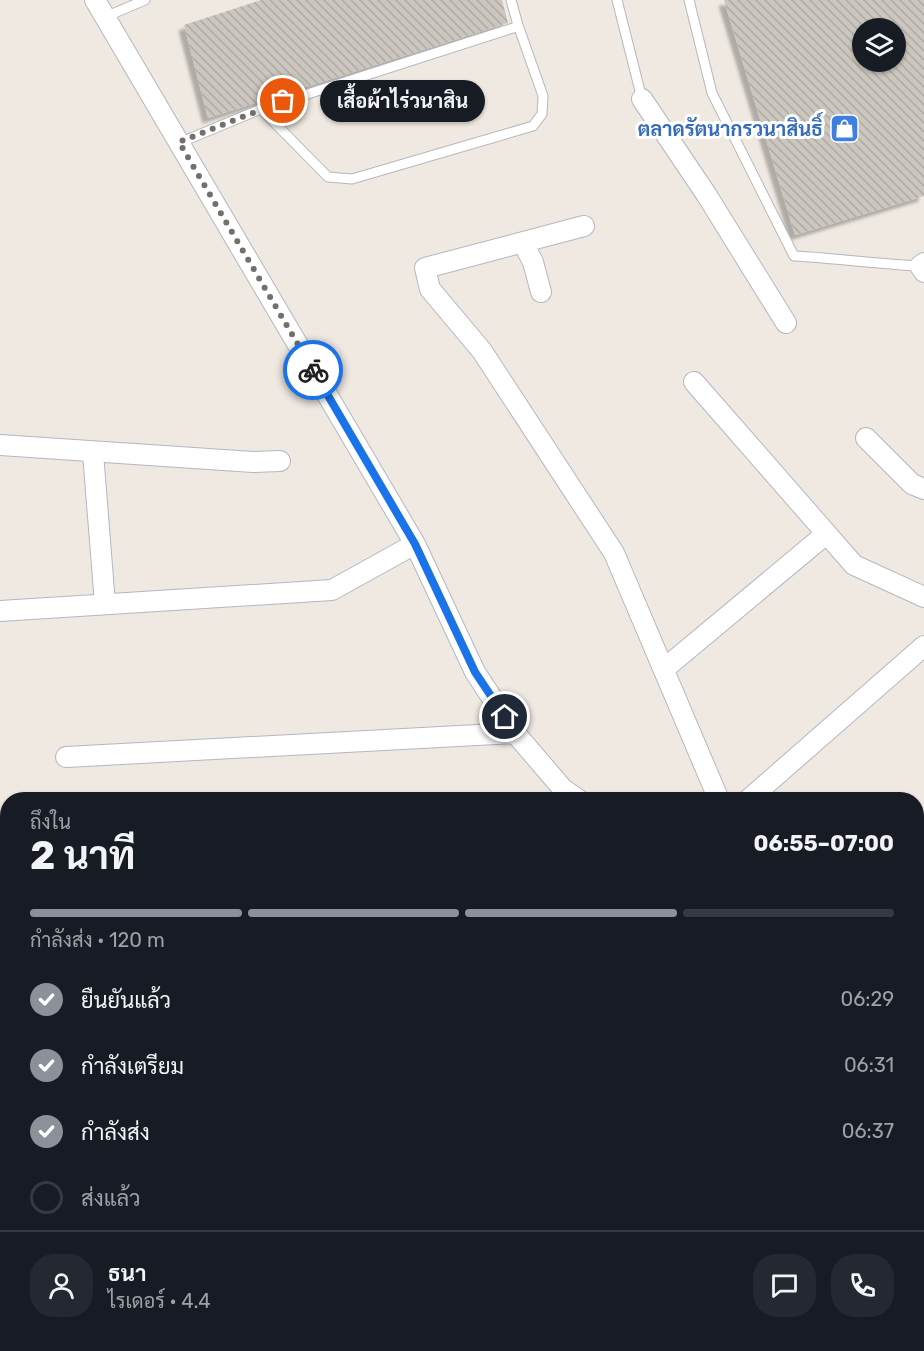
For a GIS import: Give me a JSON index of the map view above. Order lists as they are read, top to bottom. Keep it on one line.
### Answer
{"places":{"other":["เสื้อผ้าไร่วนาสิน"],"shop":["ตลาดรัตนากรวนาสินธิ์"]},"page":{"bubble":"เสื้อผ้าไร่วนาสิน","heading":["2 นาที","ถึงใน","06:55–07:00"],"panel":["ธนา","ไรเดอร์ · 4.4"],"bar":"กำลังส่ง · 120 m","list":[["ยืนยันแล้ว","06:29"],["กำลังเตรียม","06:31"],["กำลังส่ง","06:37"],"ส่งแล้ว"]}}
